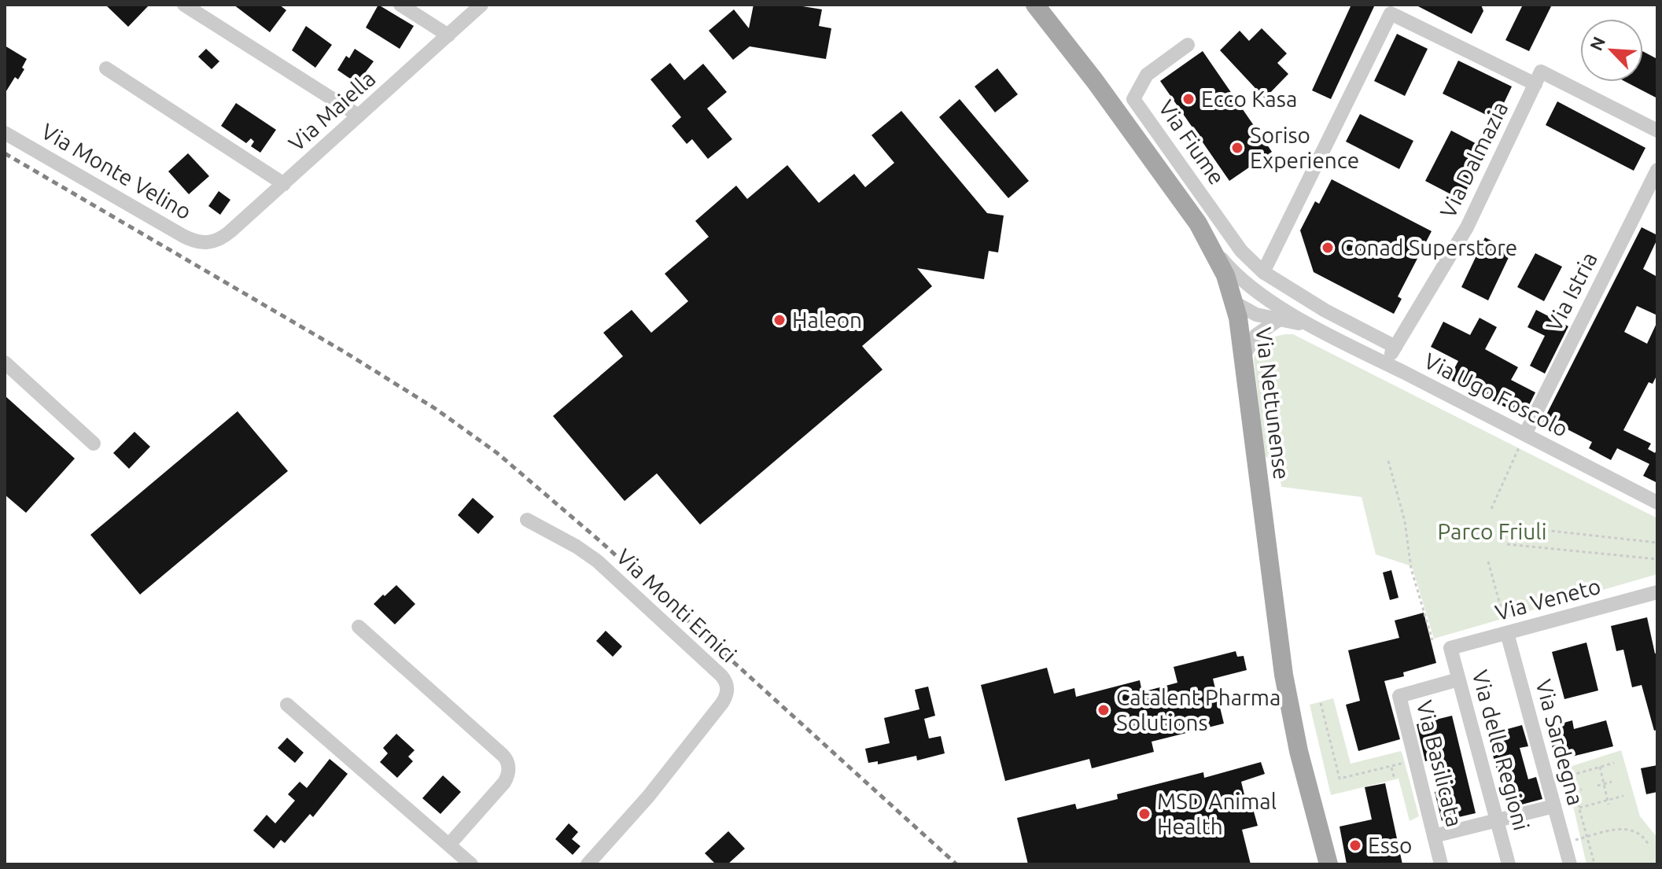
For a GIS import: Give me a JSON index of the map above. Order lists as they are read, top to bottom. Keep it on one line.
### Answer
{"streets":{"main road":["Via Nettunense"],"street":["Via Maiella","Via Fiume","Via Dalmazia","Via Monte Velino","Via Istria","Via Ugo Foscolo","Via Veneto","Via Monti Ernici","Via Sardegna","Via delle Regioni","Via Basilicata"]},"crossings":[["Via Maiella","Via Monte Velino"],["Via Fiume","Via Dalmazia"],["Via Dalmazia","Via Ugo Foscolo"],["Via Istria","Via Ugo Foscolo"],["Via Ugo Foscolo","Via Nettunense"],["Via Veneto","Via Sardegna"],["Via Veneto","Via delle Regioni"],["Via delle Regioni","Via Basilicata"]],"parks":["Parco Friuli"],"places":["Ecco Kasa","Soriso Experience","Conad Superstore","Haleon","Catalent Pharma Solutions","MSD Animal Health","Esso"],"north":"top left"}
